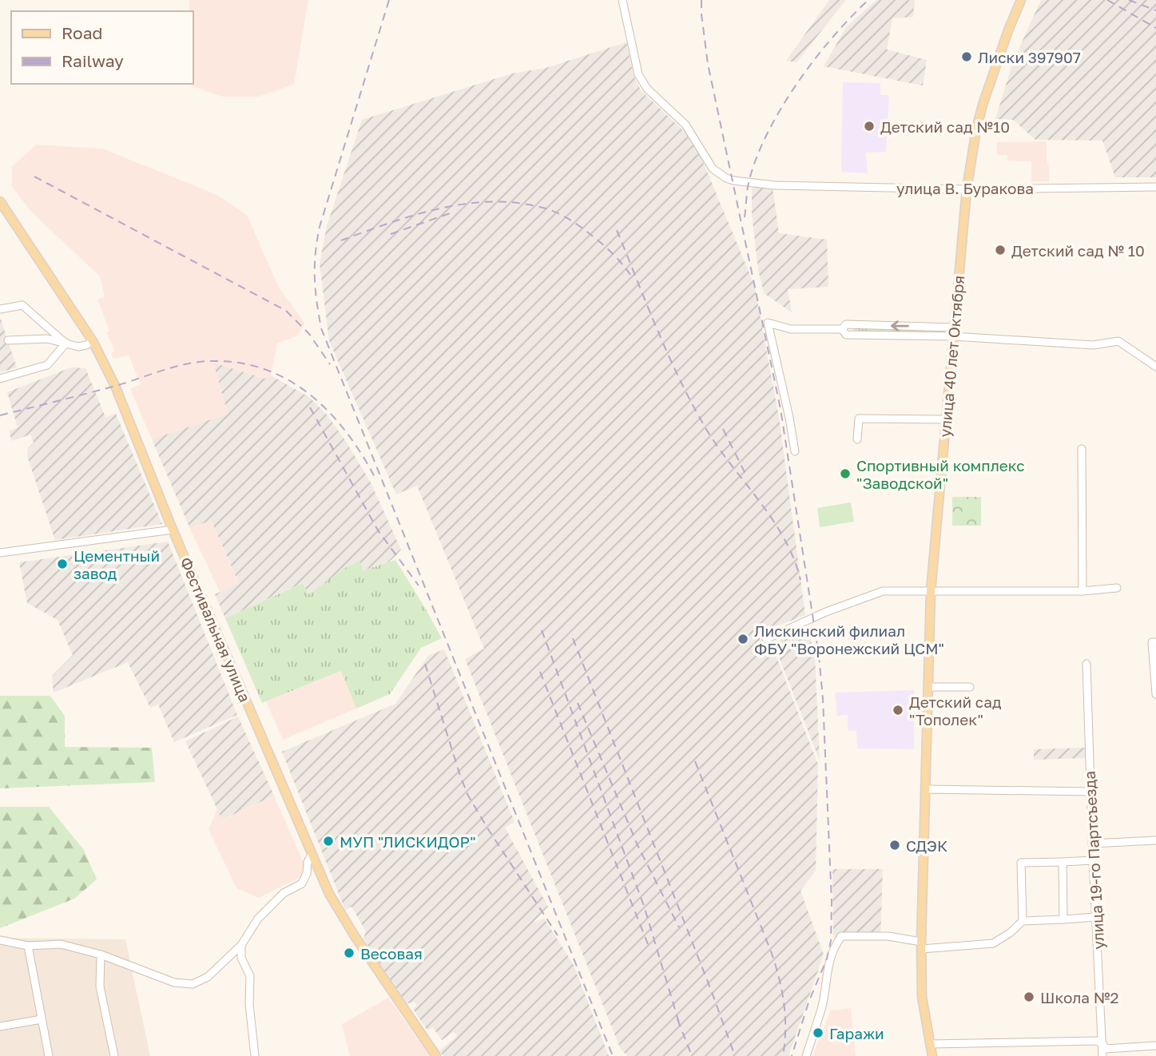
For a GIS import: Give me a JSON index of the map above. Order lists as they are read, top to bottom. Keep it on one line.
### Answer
{"streets":{"main road":["улица 40 лет Октября","Фестивальная улица"],"street":["улица В. Буракова","улица 19-го Партсъезда"]},"crossings":[["улица В. Буракова","улица 40 лет Октября"]],"places":["Лиски 397907","Детский сад №10","Детский сад № 10","Спортивный комплекс \"Заводской\"","Цементный завод","Лискинский филиал ФБУ \"Воронежский ЦСМ\"","Детский сад \"Тополек\"","МУП \"ЛИСКИДОР\"","СДЭК","Весовая","Школа №2","Гаражи"],"legend":["Road","Railway"]}
